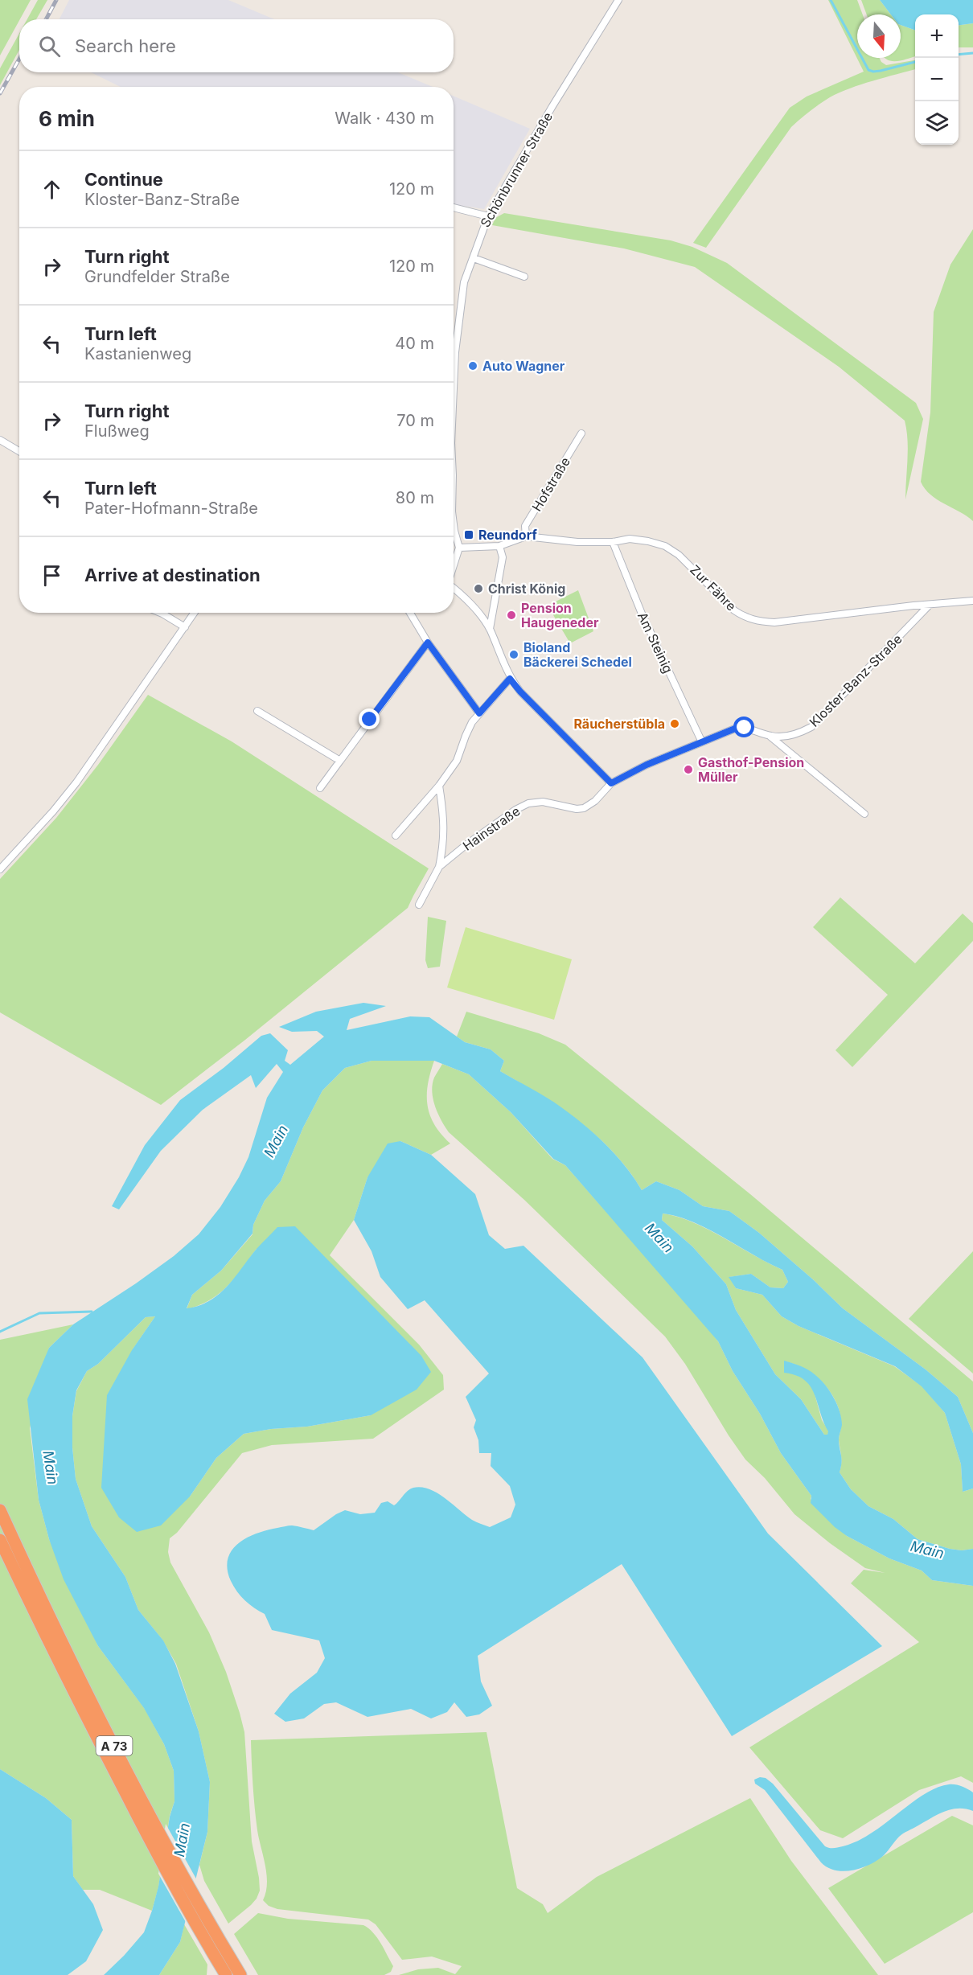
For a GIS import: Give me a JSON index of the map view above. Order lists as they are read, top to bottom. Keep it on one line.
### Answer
{"streets":{"highway":["A 73"],"street":["Schönbrunner Straße","Hofstraße","Zur Fähre","Am Steinig","Kloster-Banz-Straße","Hainstraße"]},"crossings":[["Schönbrunner Straße","Zur Fähre"],["Hofstraße","Zur Fähre"],["Zur Fähre","Am Steinig"],["Zur Fähre","Kloster-Banz-Straße"],["Am Steinig","Kloster-Banz-Straße"],["Kloster-Banz-Straße","Hainstraße"]],"water":["Main"],"places":{"other":["Auto Wagner","Christ König","Pension Haugeneder","Bioland Bäckerei Schedel","Räucherstübla","Gasthof-Pension Müller"],"transit":["Reundorf"]},"north":"bottom","page":{"map_buttons":["+","−"],"search":"Search here","heading":["6 min","Walk · 430 m"],"list":[["Continue","Kloster-Banz-Straße","120 m"],["Turn right","Grundfelder Straße","120 m"],["Turn left","Kastanienweg","40 m"],["Turn right","Flußweg","70 m"],["Turn left","Pater-Hofmann-Straße","80 m"],"Arrive at destination"]}}
